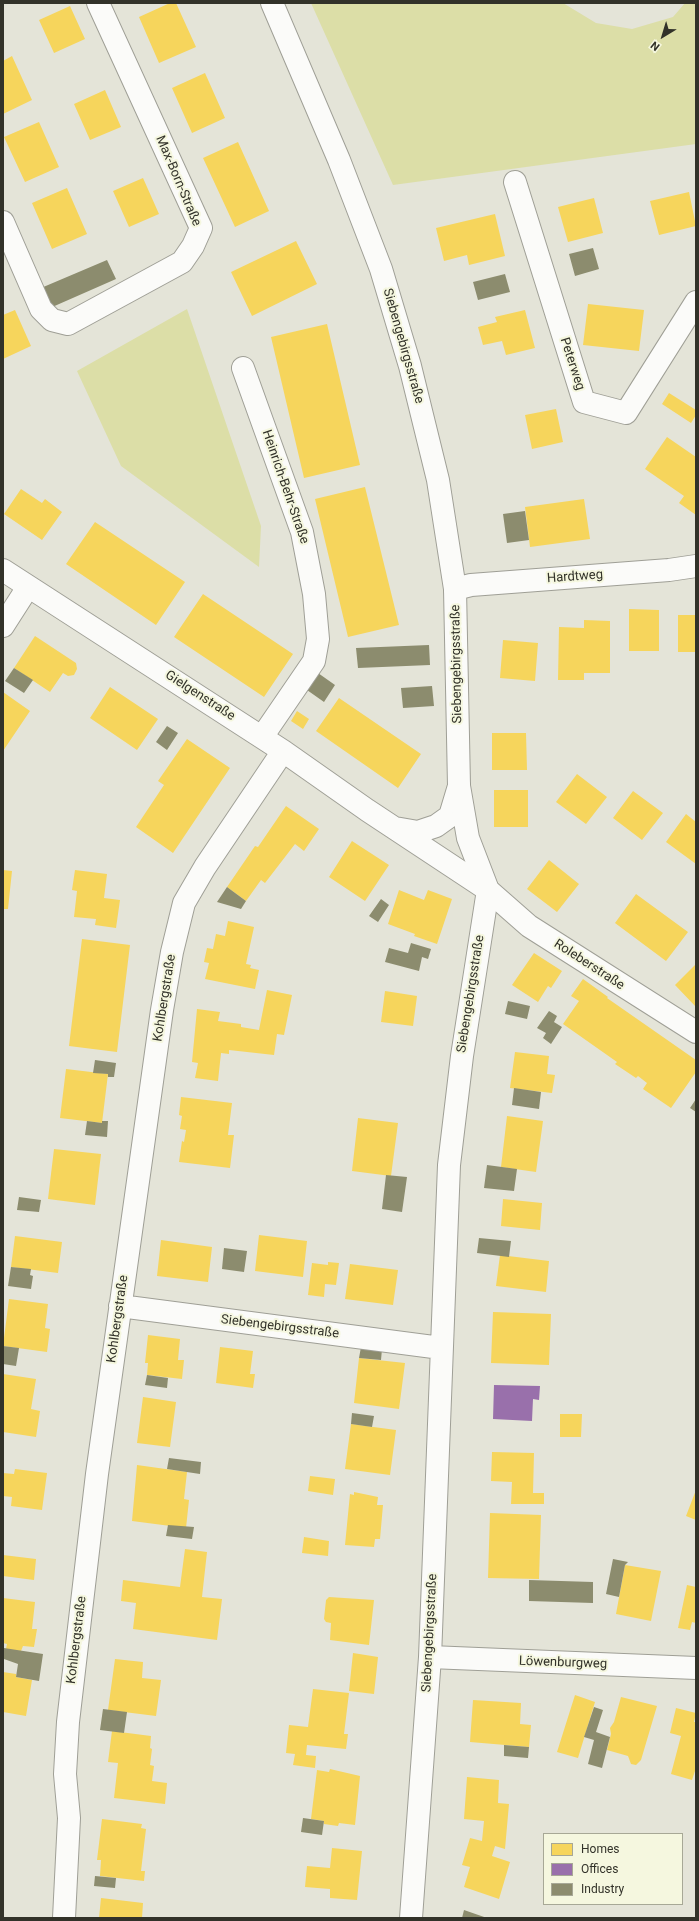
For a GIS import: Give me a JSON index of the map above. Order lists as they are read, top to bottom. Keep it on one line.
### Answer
{"streets":{"street":["Max-Born-Straße","Siebengebirgsstraße","Peterweg","Heinrich-Behr-Straße","Hardtweg","Gielgenstraße","Roleberstraße","Kohlbergstraße","Löwenburgweg"]},"crossings":[["Siebengebirgsstraße","Hardtweg"],["Siebengebirgsstraße","Gielgenstraße"],["Siebengebirgsstraße","Roleberstraße"],["Siebengebirgsstraße","Kohlbergstraße"],["Siebengebirgsstraße","Löwenburgweg"],["Heinrich-Behr-Straße","Gielgenstraße"],["Gielgenstraße","Roleberstraße"],["Gielgenstraße","Kohlbergstraße"]],"legend":["Homes","Offices","Industry"],"north":"bottom left"}
